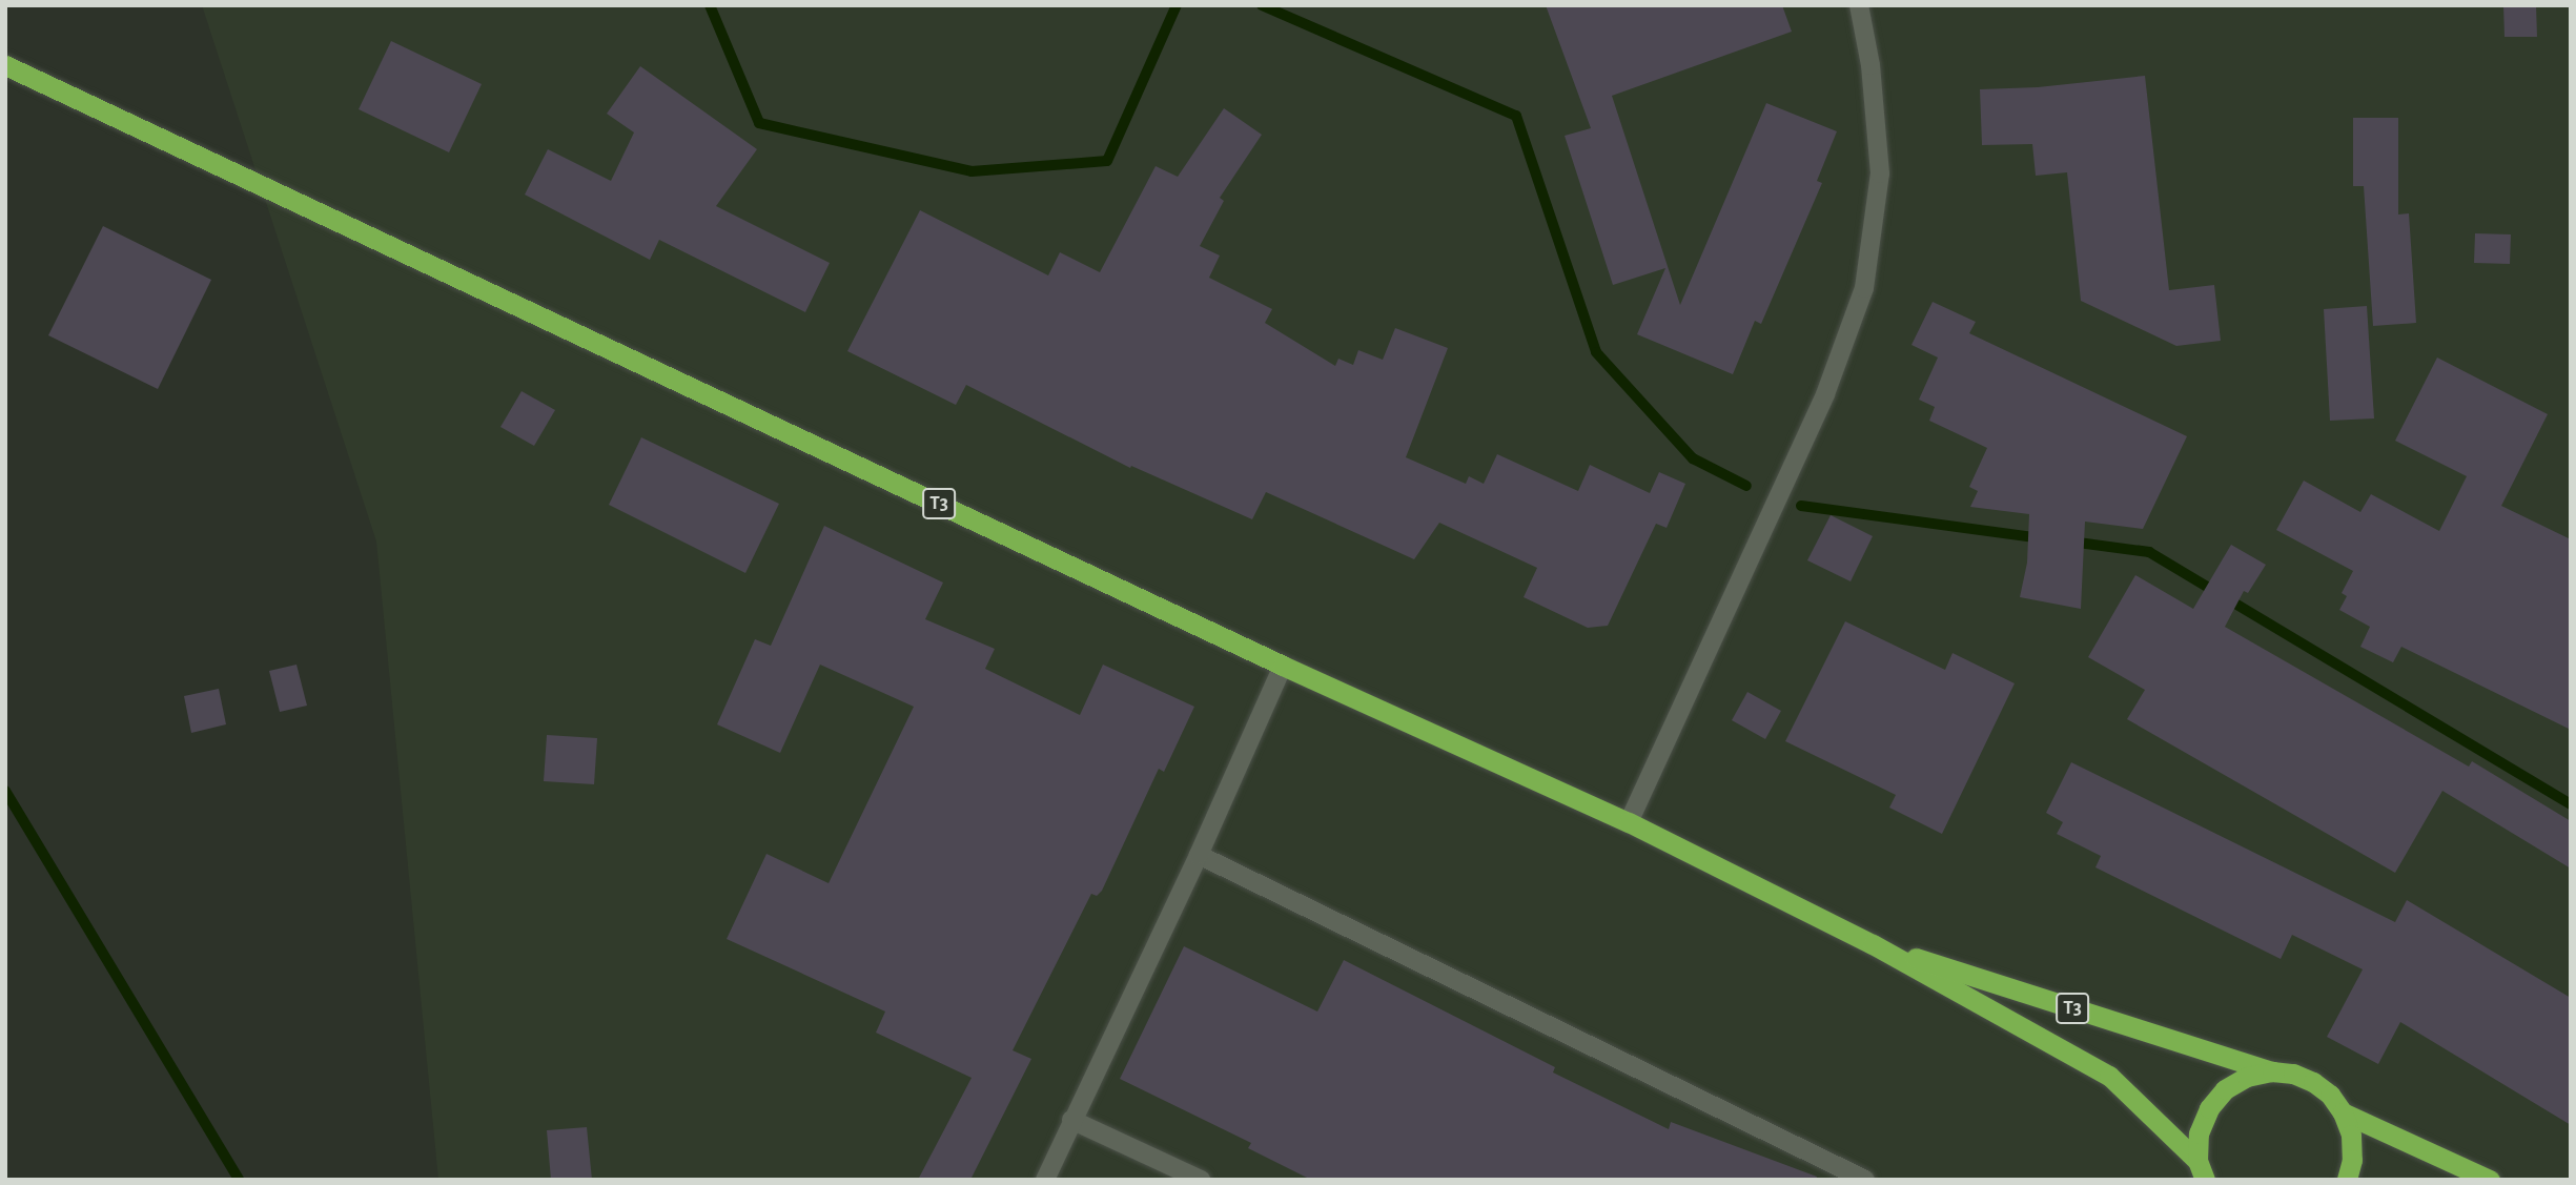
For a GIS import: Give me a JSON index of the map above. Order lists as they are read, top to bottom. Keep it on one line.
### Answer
{"streets":{"highway":["T3"]}}
